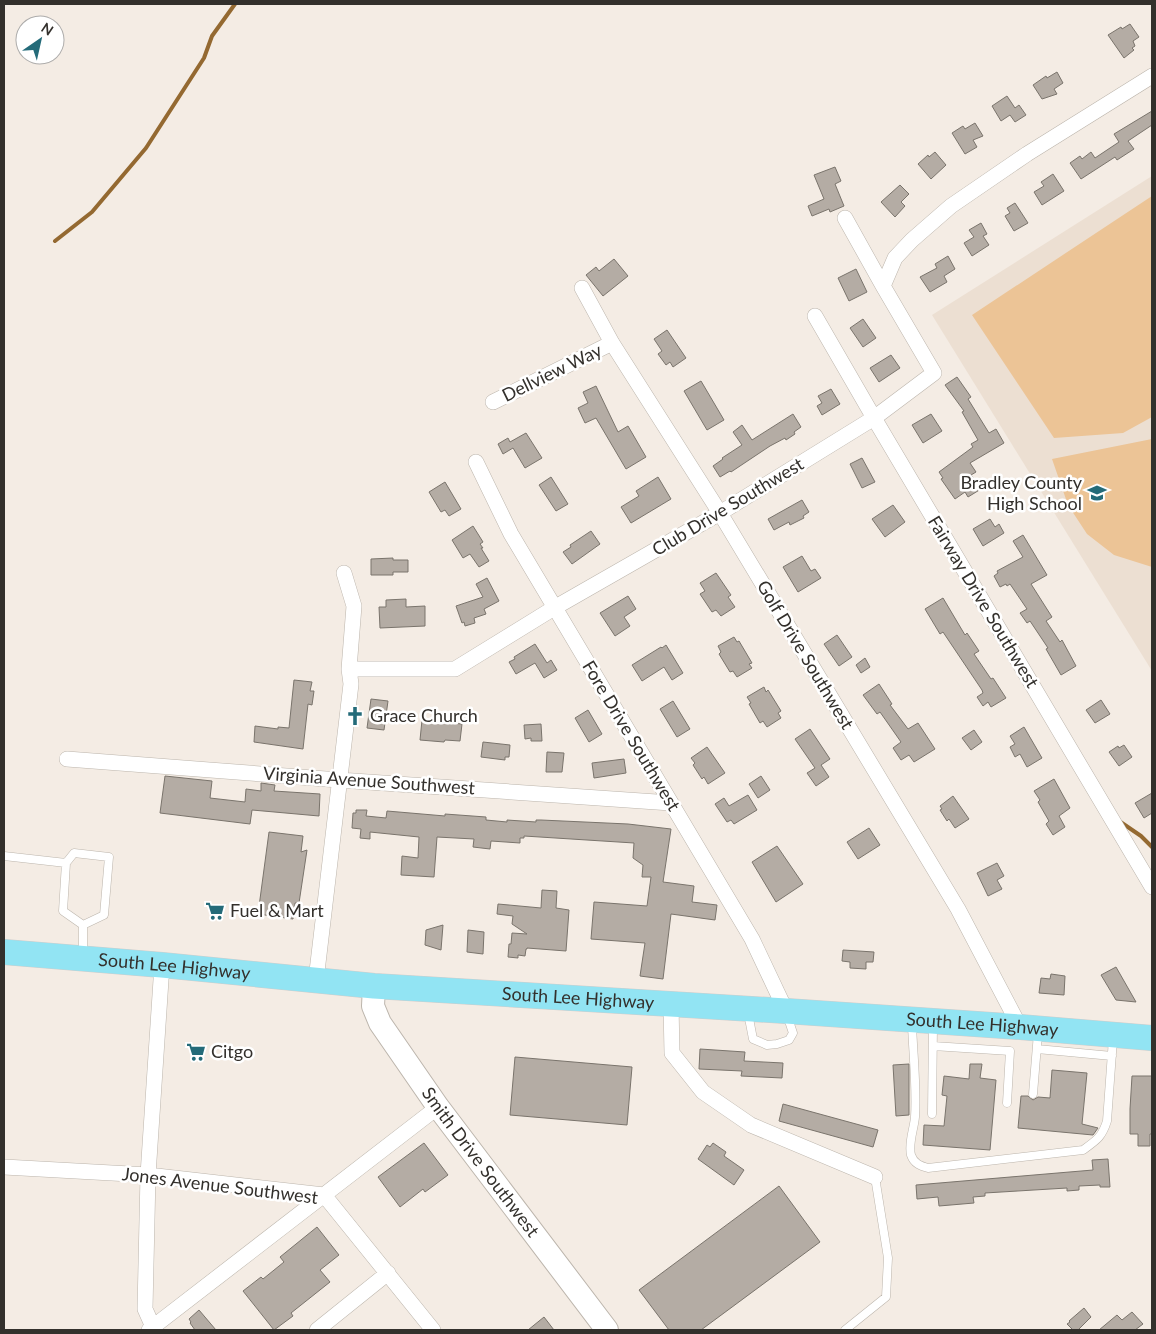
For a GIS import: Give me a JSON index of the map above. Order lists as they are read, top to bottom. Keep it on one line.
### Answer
{"streets":{"main road":["South Lee Highway"],"street":["Dellview Way","Club Drive Southwest","Fairway Drive Southwest","Golf Drive Southwest","Fore Drive Southwest","Virginia Avenue Southwest","Smith Drive Southwest","Jones Avenue Southwest"]},"crossings":[["Dellview Way","Golf Drive Southwest"],["Club Drive Southwest","Fairway Drive Southwest"],["Club Drive Southwest","Golf Drive Southwest"],["Club Drive Southwest","Fore Drive Southwest"],["Golf Drive Southwest","South Lee Highway"],["Fore Drive Southwest","Virginia Avenue Southwest"],["Fore Drive Southwest","South Lee Highway"],["South Lee Highway","Smith Drive Southwest"]],"places":{"school or university":["Bradley County High School"],"church":["Grace Church"],"supermarket":["Fuel & Mart","Citgo"]},"north":"top right"}
